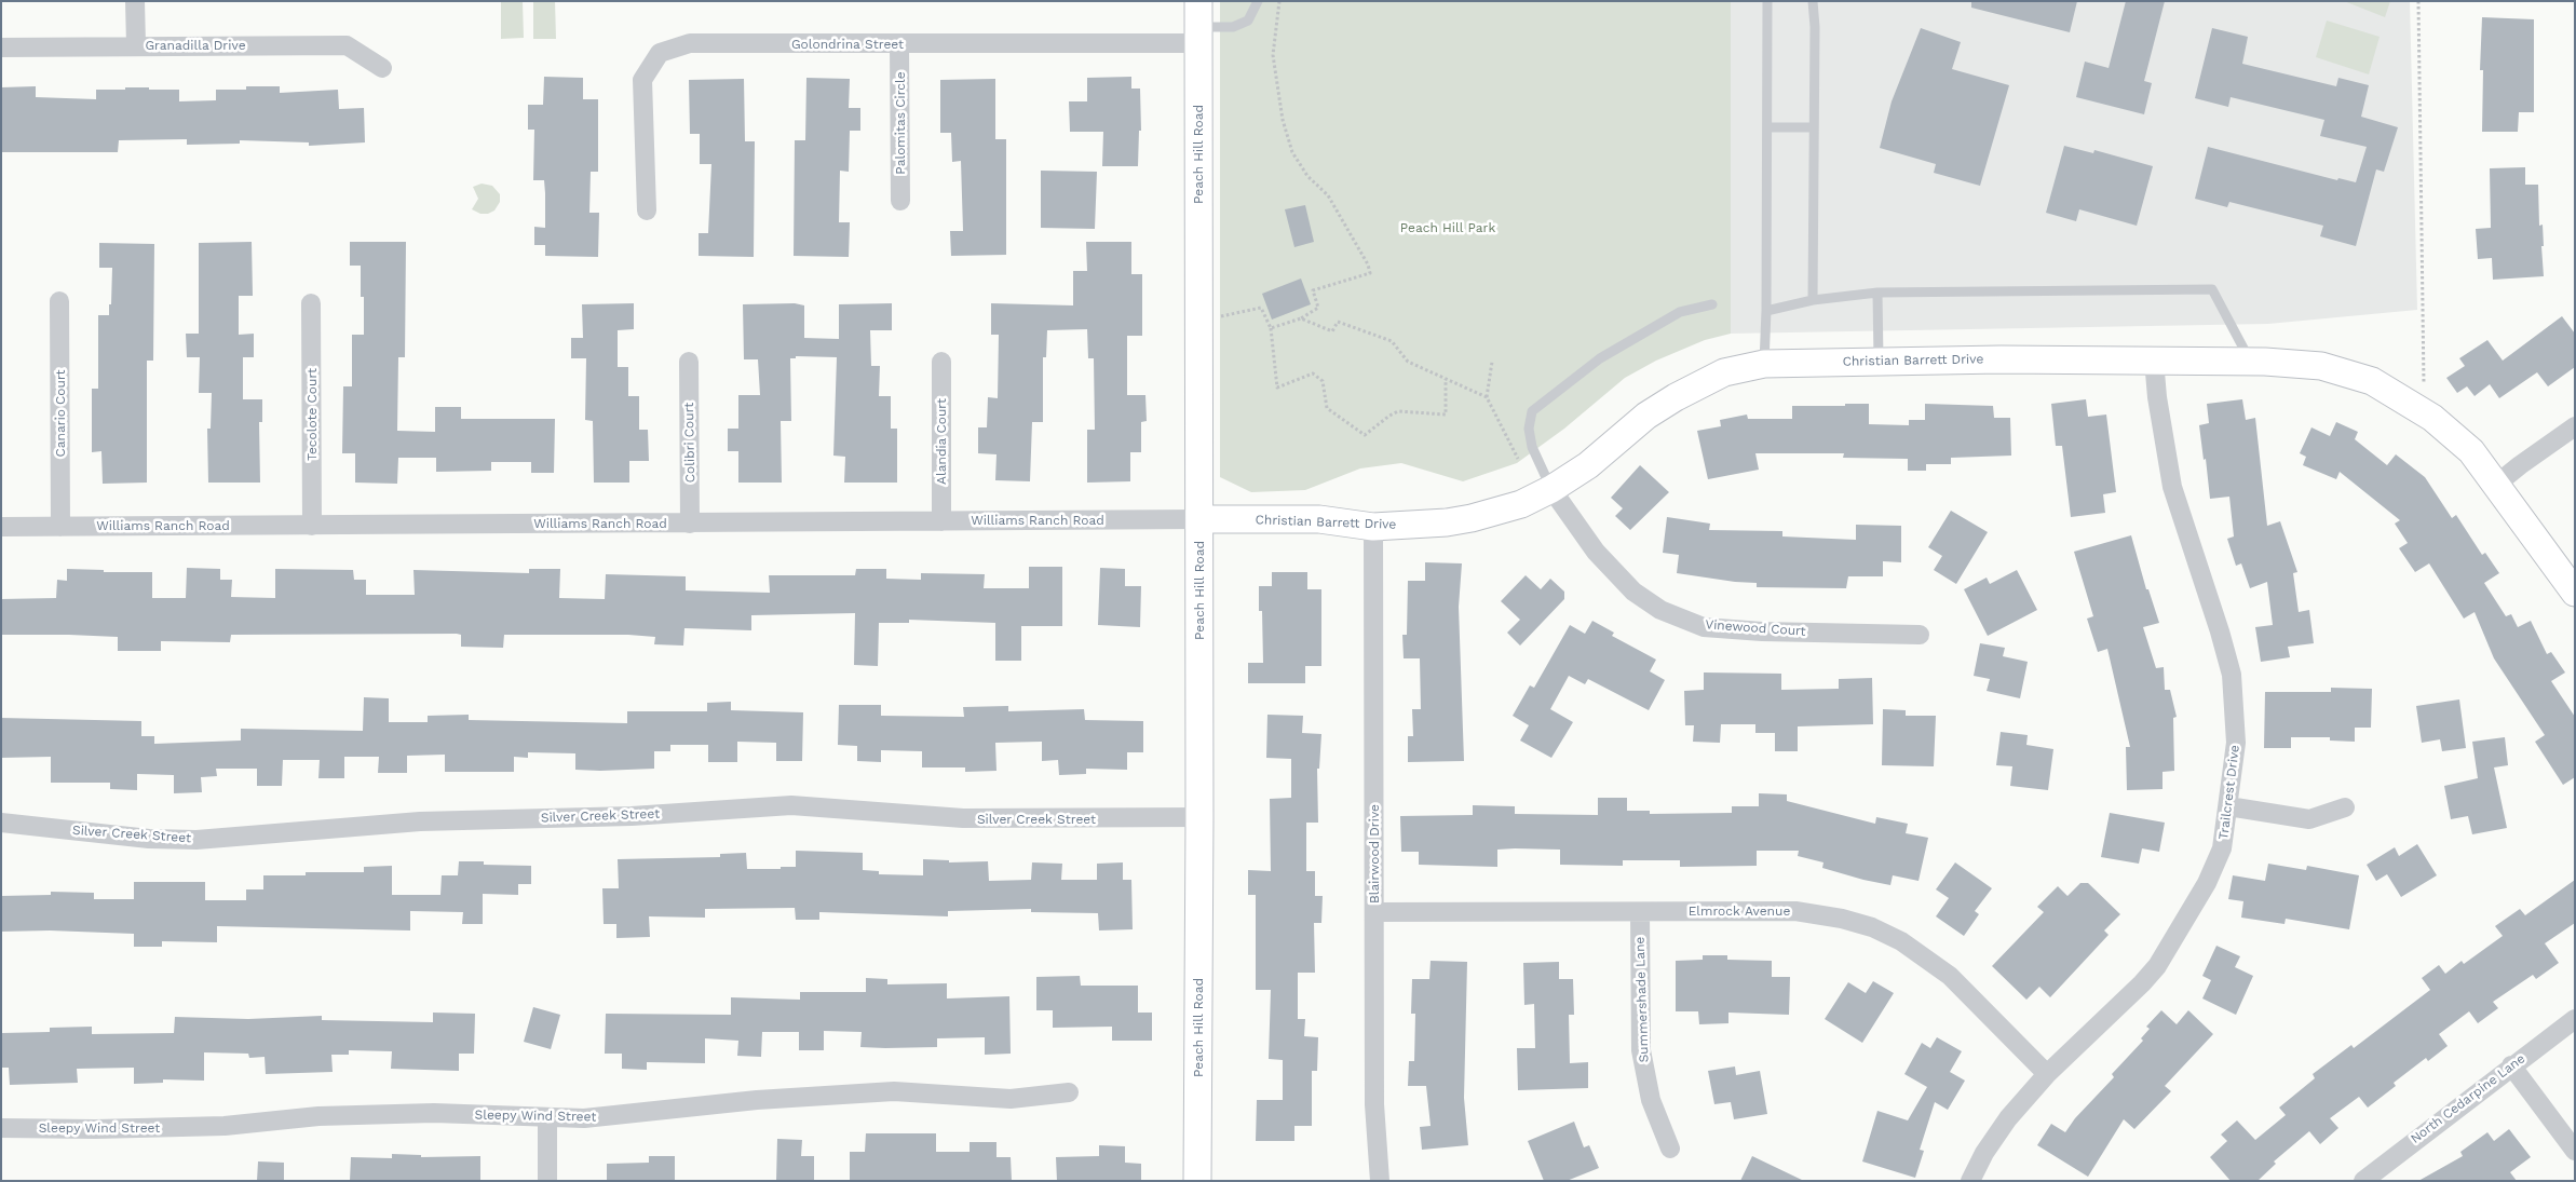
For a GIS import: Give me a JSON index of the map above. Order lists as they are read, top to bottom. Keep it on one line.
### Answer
{"streets":{"street":["Golondrina Street","Granadilla Drive","Palomitas Circle","Peach Hill Road","Christian Barrett Drive","Canario Court","Tecolote Court","Alandia Court","Colibri Court","Williams Ranch Road","Vinewood Court","Trailcrest Drive","Silver Creek Street","Blairwood Drive","Elmrock Avenue","Summershade Lane","North Cedarpine Lane","Sleepy Wind Street"]},"crossings":[["Golondrina Street","Palomitas Circle"],["Golondrina Street","Peach Hill Road"],["Peach Hill Road","Christian Barrett Drive"],["Peach Hill Road","Williams Ranch Road"],["Peach Hill Road","Silver Creek Street"],["Christian Barrett Drive","Williams Ranch Road"],["Christian Barrett Drive","Vinewood Court"],["Christian Barrett Drive","Trailcrest Drive"],["Christian Barrett Drive","Blairwood Drive"],["Canario Court","Williams Ranch Road"],["Tecolote Court","Williams Ranch Road"],["Alandia Court","Williams Ranch Road"],["Colibri Court","Williams Ranch Road"],["Trailcrest Drive","Elmrock Avenue"],["Blairwood Drive","Elmrock Avenue"],["Elmrock Avenue","Summershade Lane"]],"parks":["Peach Hill Park"]}
